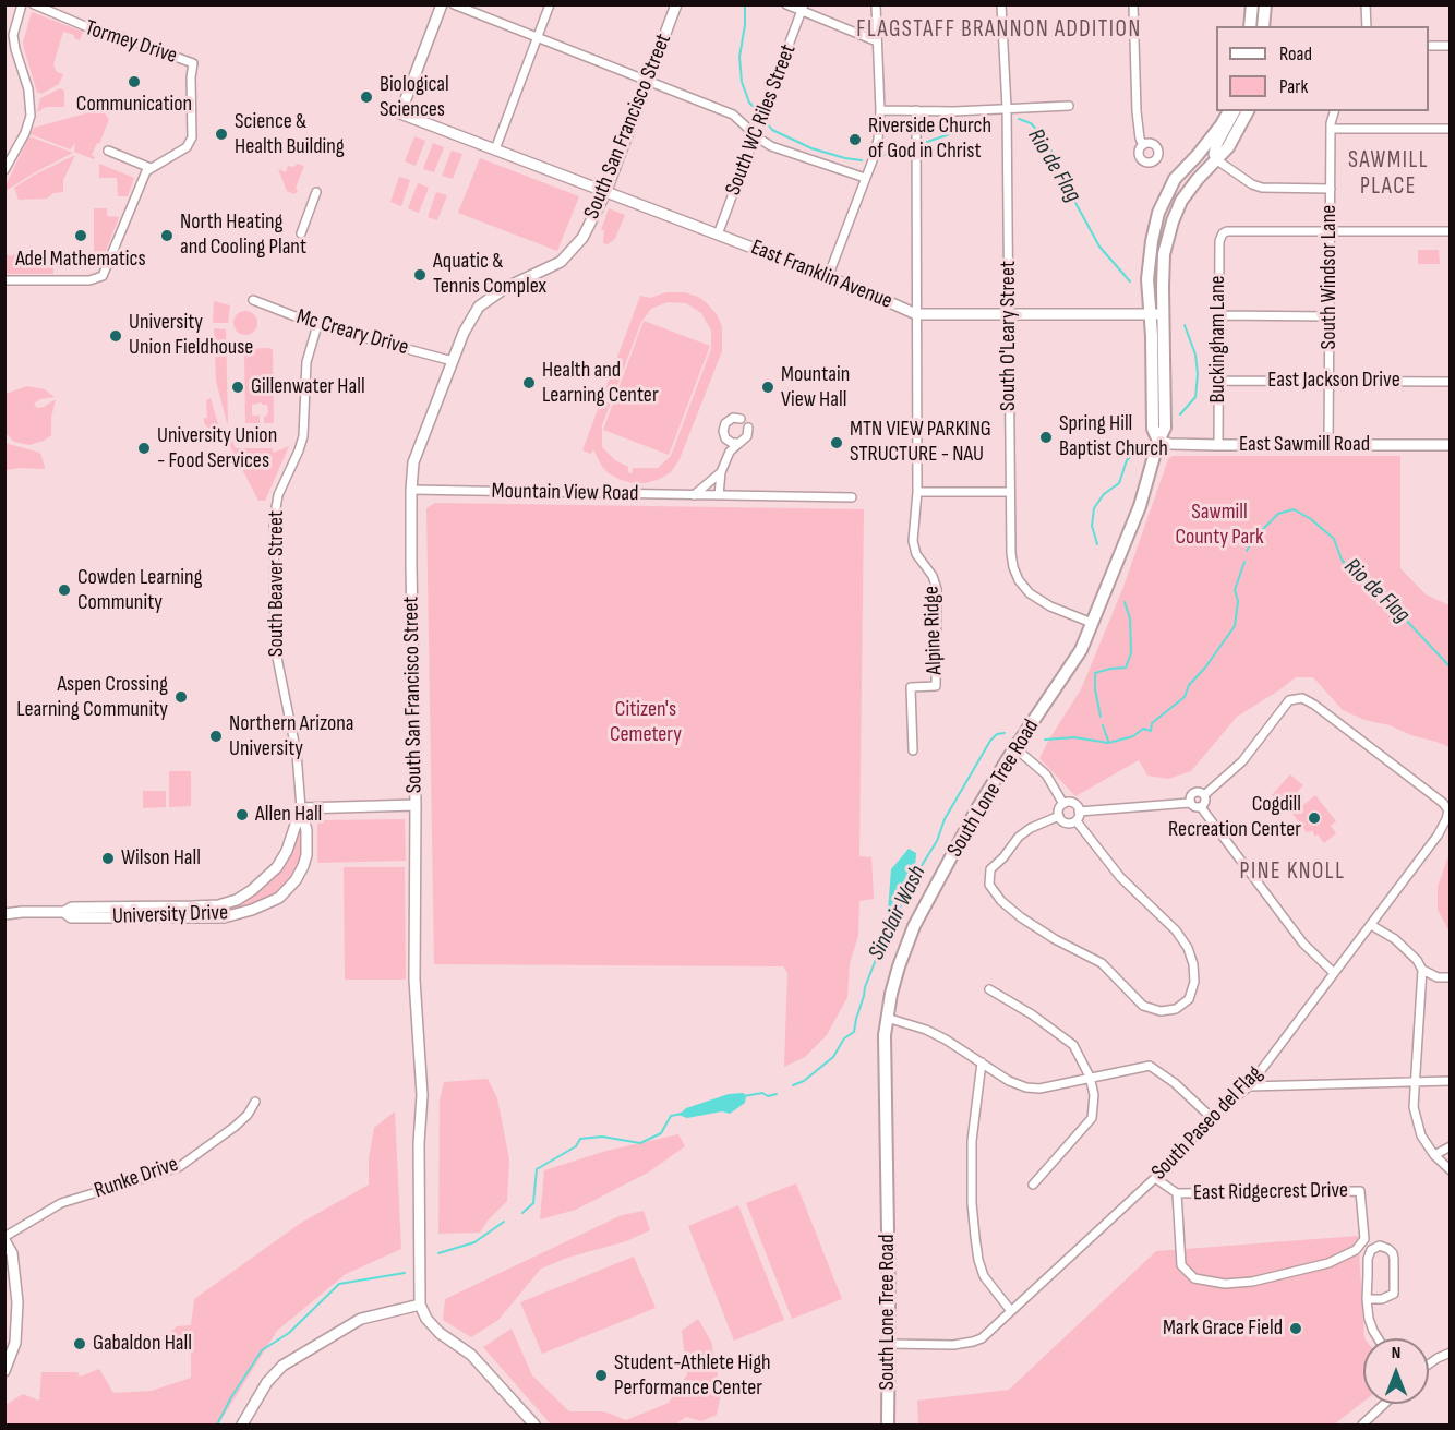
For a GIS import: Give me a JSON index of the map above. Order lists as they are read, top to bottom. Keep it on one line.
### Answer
{"streets":{"main road":["South Lone Tree Road"],"street":["Tormey Drive","South WC Riles Street","South San Francisco Street","East Franklin Avenue","South Windsor Lane","Mc Creary Drive","South O'Leary Street","Buckingham Lane","East Jackson Drive","East Sawmill Road","Mountain View Road","South Beaver Street","Alpine Ridge","University Drive","South Paseo del Flag","Runke Drive","East Ridgecrest Drive"]},"crossings":[["South WC Riles Street","East Franklin Avenue"],["South San Francisco Street","East Franklin Avenue"],["South San Francisco Street","Mc Creary Drive"],["South San Francisco Street","Mountain View Road"],["East Franklin Avenue","South O'Leary Street"],["East Franklin Avenue","South Lone Tree Road"],["South Windsor Lane","Buckingham Lane"],["South Windsor Lane","East Jackson Drive"],["South Windsor Lane","East Sawmill Road"],["Mc Creary Drive","South Beaver Street"],["South O'Leary Street","South Lone Tree Road"],["Buckingham Lane","East Jackson Drive"],["Buckingham Lane","East Sawmill Road"],["East Sawmill Road","South Lone Tree Road"],["South Beaver Street","University Drive"],["South Lone Tree Road","South Paseo del Flag"],["South Paseo del Flag","East Ridgecrest Drive"]],"districts":["FLAGSTAFF BRANNON ADDITION","SAWMILL PLACE","PINE KNOLL"],"water":["Rio de Flag","Sinclair Wash"],"parks":["Sawmill County Park","Citizen's Cemetery"],"places":["Communication","Biological Sciences","Science & Health Building","Riverside Church of God in Christ","Adel Mathematics","North Heating and Cooling Plant","Aquatic & Tennis Complex","University Union Fieldhouse","Health and Learning Center","Gillenwater Hall","Mountain View Hall","Spring Hill Baptist Church","MTN VIEW PARKING STRUCTURE - NAU","University Union - Food Services","Cowden Learning Community","Aspen Crossing Learning Community","Northern Arizona University","Allen Hall","Cogdill Recreation Center","Wilson Hall","Mark Grace Field","Gabaldon Hall","Student-Athlete High Performance Center"],"legend":["Road","Park"],"north":"top"}
